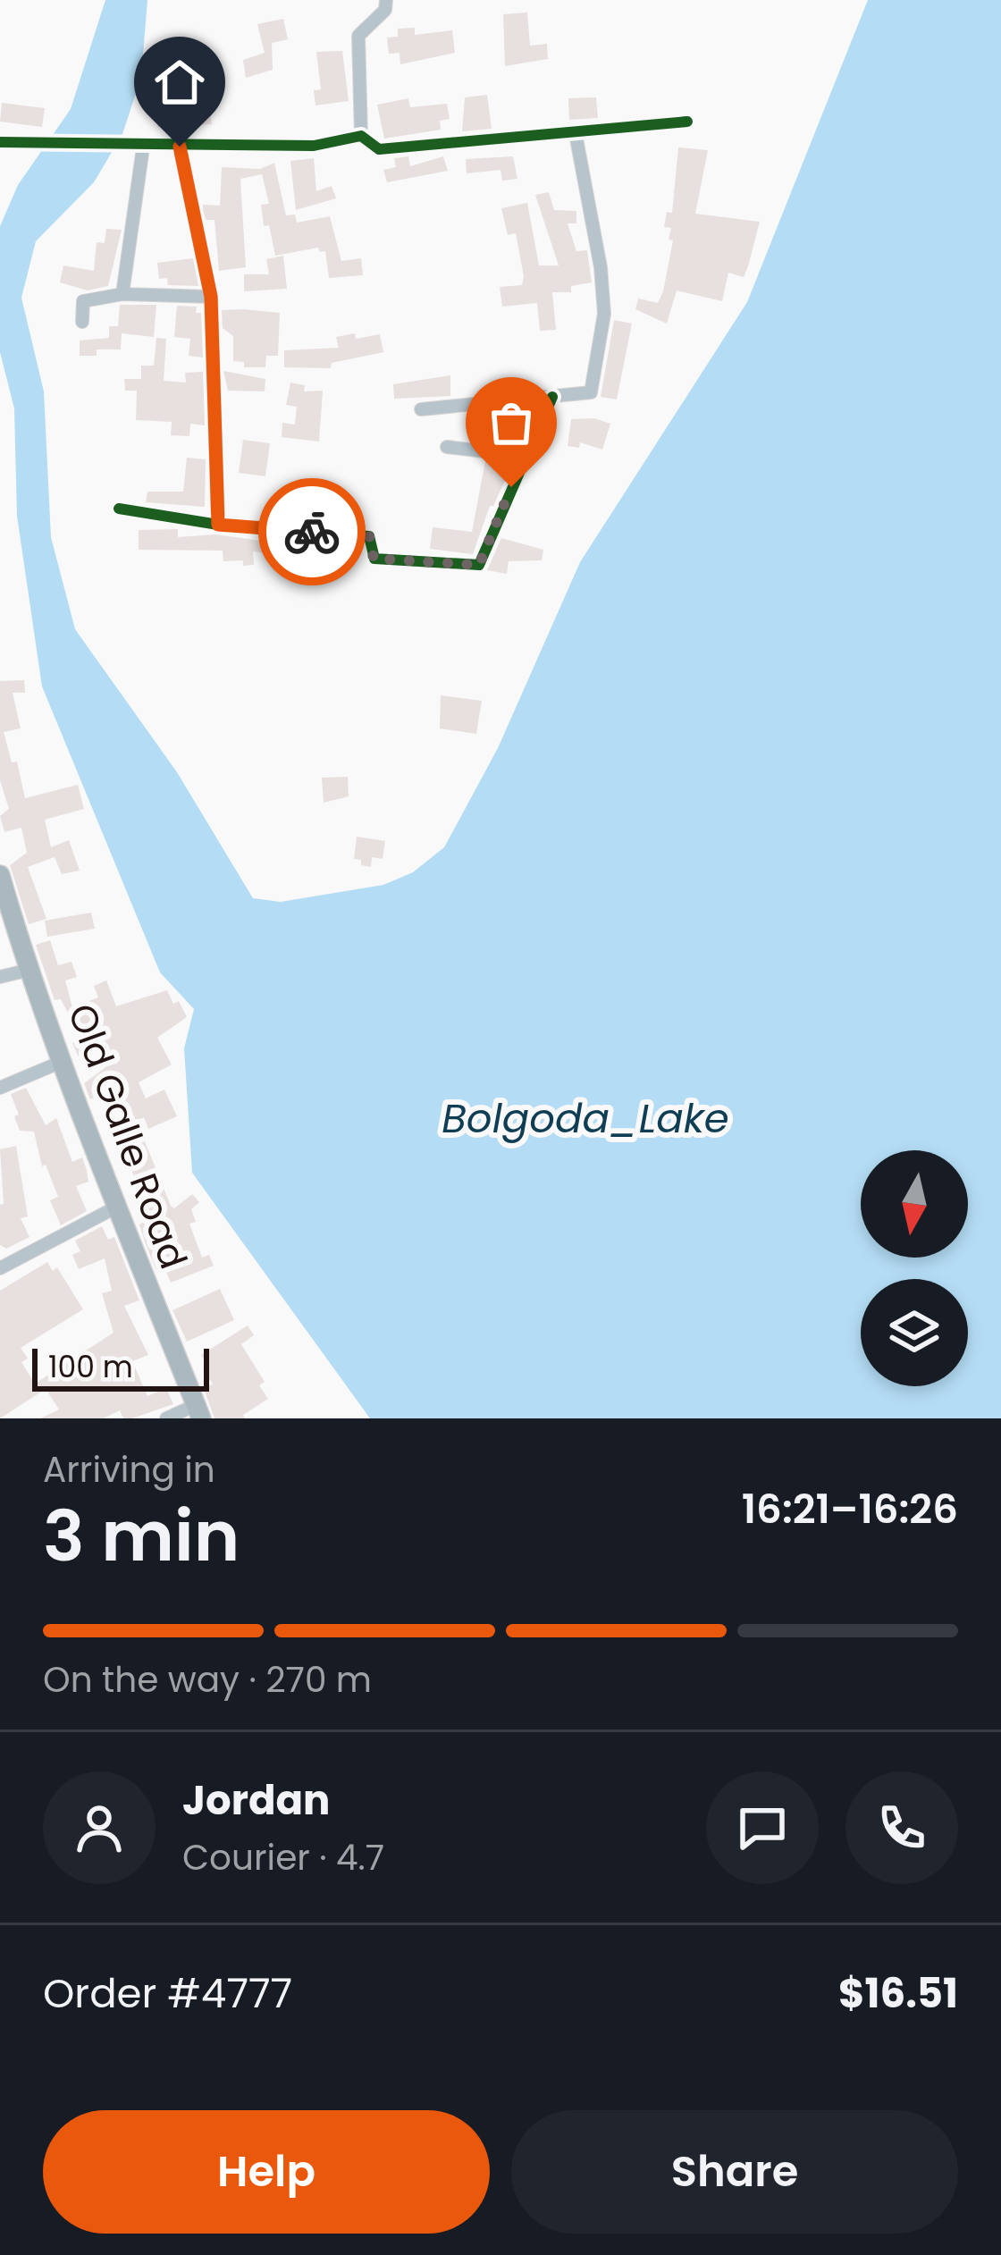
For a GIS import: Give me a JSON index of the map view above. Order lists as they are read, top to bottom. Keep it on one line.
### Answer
{"streets":{"highway":["Old Galle Road"]},"water":["Bolgoda_Lake"],"scale_bar":"100 m","north":"bottom","page":{"scale":"100 m","heading":["3 min","Arriving in","16:21–16:26"],"panel":["Jordan","Courier · 4.7","Order #4777","$16.51"],"bar":"On the way · 270 m","buttons":["Help","Share"]}}
